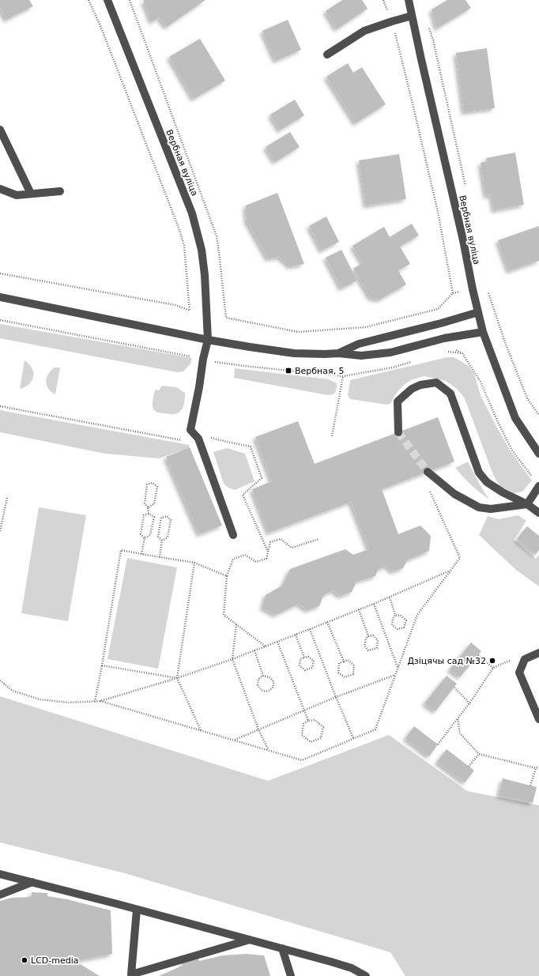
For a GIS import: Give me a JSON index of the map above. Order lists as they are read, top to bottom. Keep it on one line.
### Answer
{"streets":{"street":["Вербная вуліца"]},"places":{"transit":["Вербная, 5"],"other":["Дзіцячы сад №32","LCD-media"]}}
